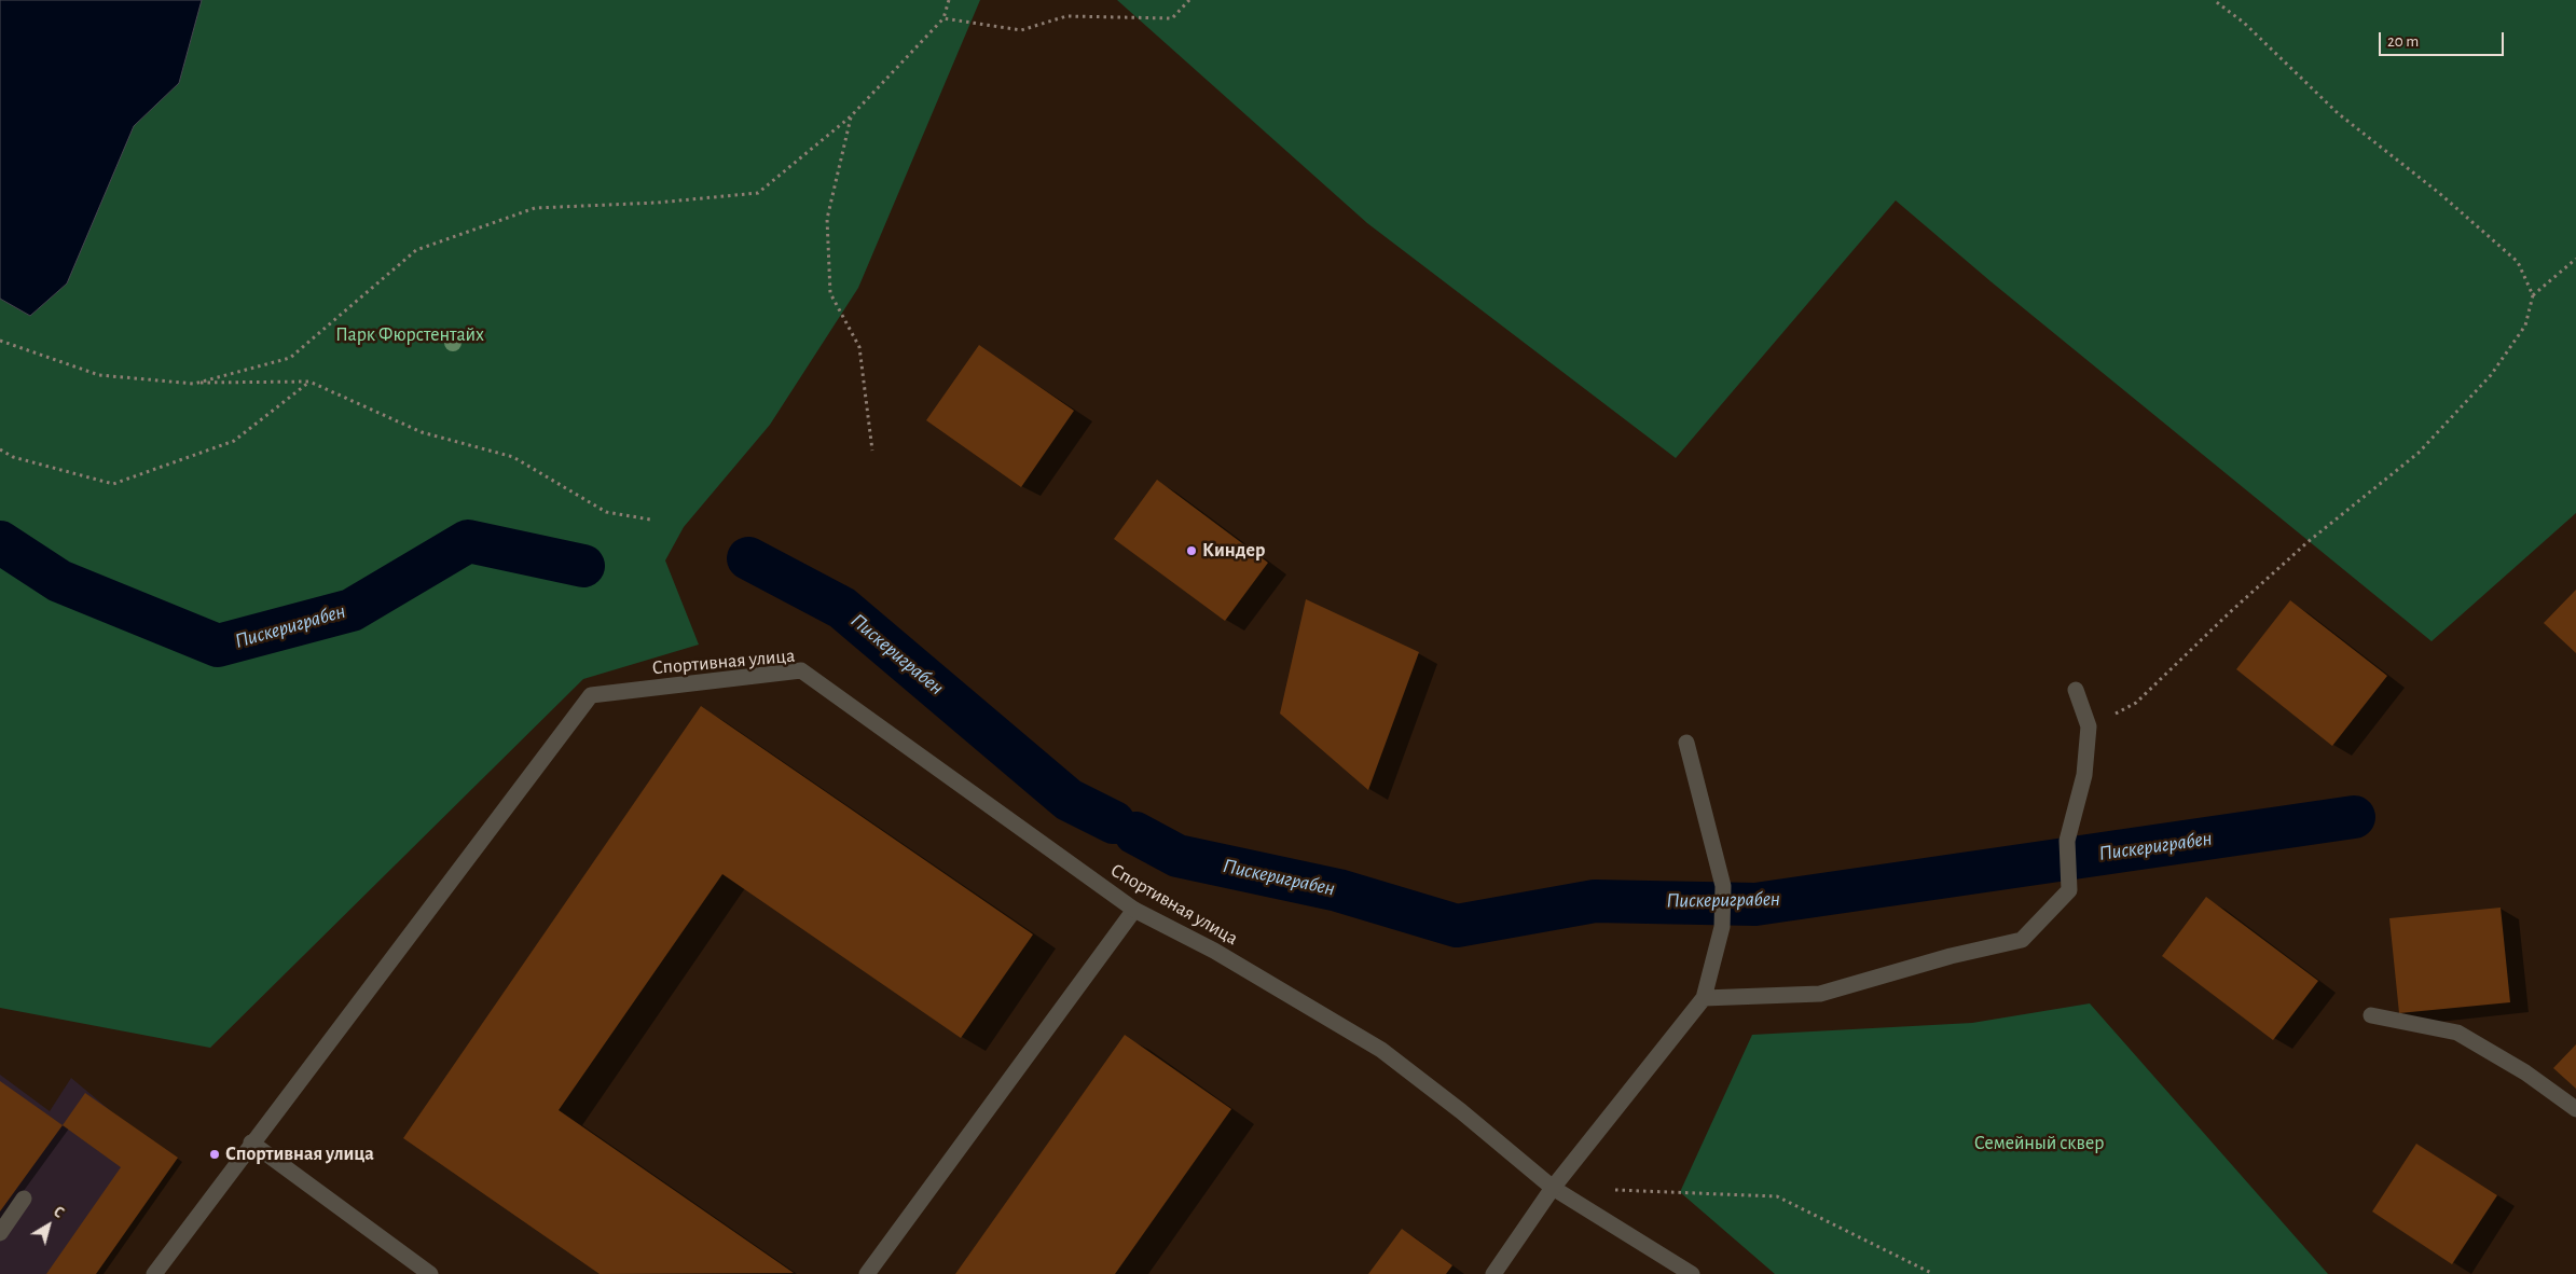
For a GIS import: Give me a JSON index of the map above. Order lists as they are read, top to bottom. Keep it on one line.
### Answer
{"streets":{"street":["Спортивная улица"]},"water":["Пискериграбен"],"parks":["Парк Фюрстентайх","Семейный сквер"],"places":["Киндер","Спортивная улица"],"scale_bar":"20 m","north":"top right"}
